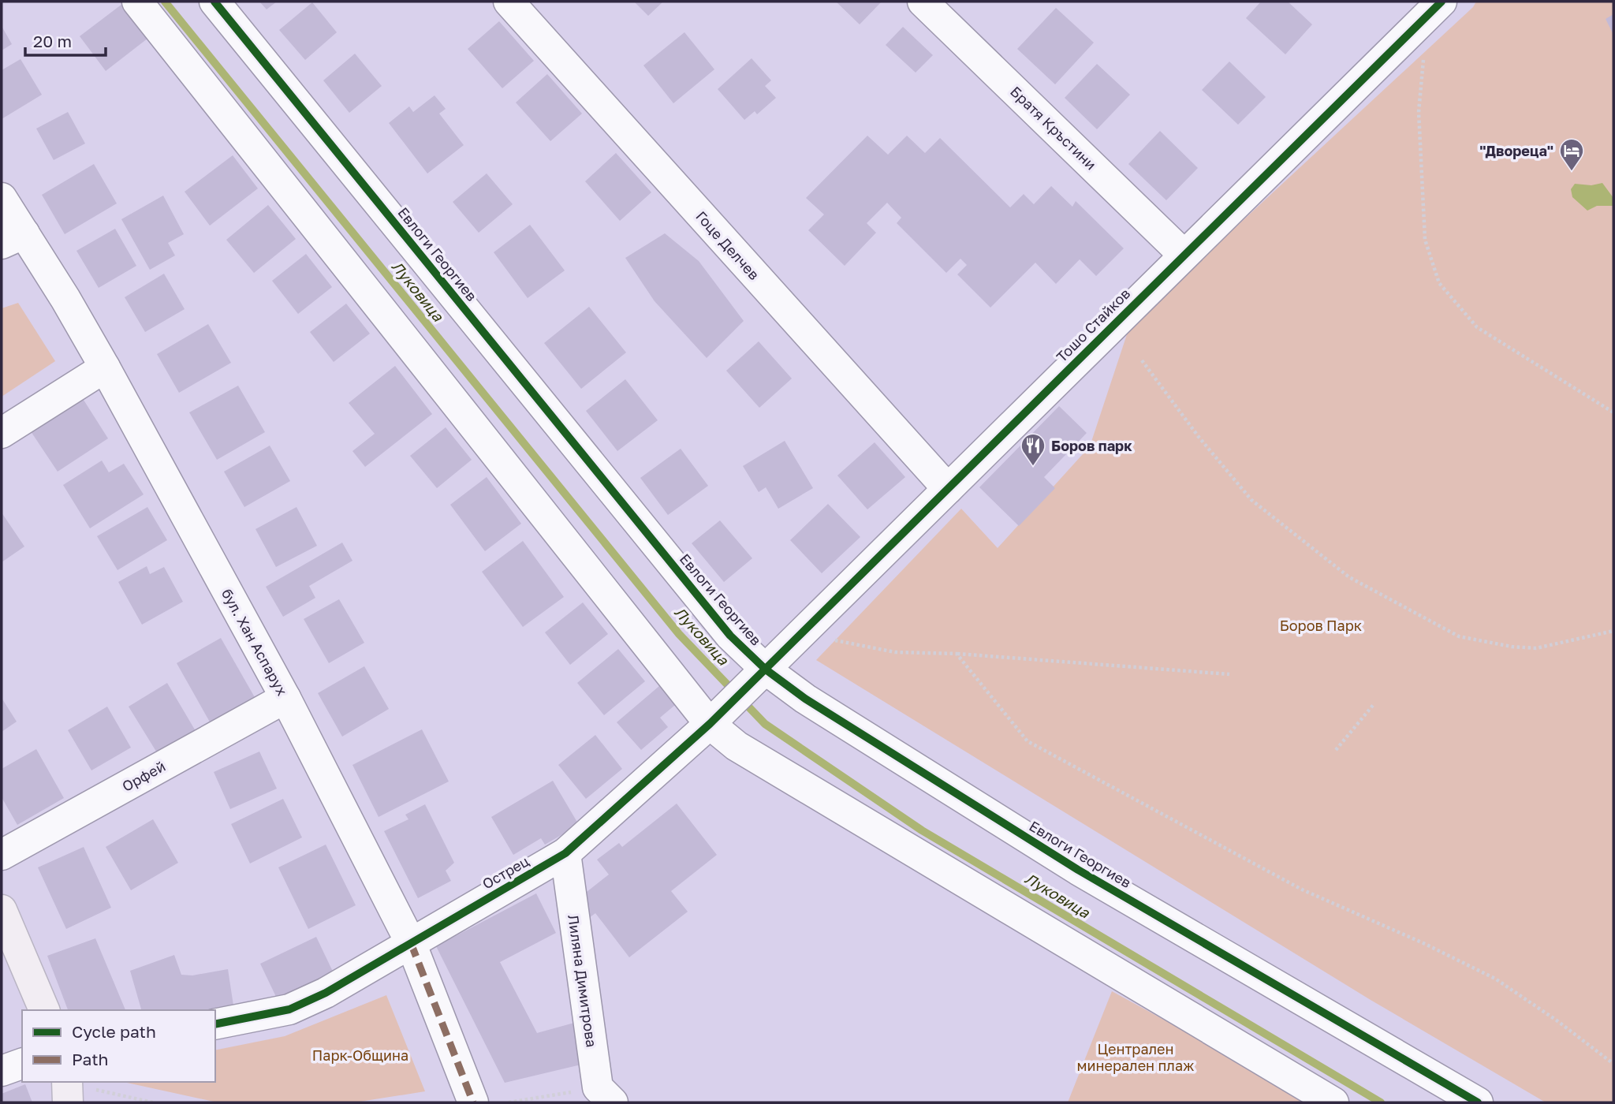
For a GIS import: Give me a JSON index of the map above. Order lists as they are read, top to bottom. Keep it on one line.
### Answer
{"streets":{"street":["Братя Кръстини","Гоце Делчев","Евлоги Георгиев","Тошо Стайков","бул. Хан Аспарух","Орфей","Острец","Лиляна Димитрова"]},"crossings":[["Братя Кръстини","Тошо Стайков"],["Гоце Делчев","Тошо Стайков"],["Евлоги Георгиев","Тошо Стайков"],["Евлоги Георгиев","Острец"],["Тошо Стайков","Острец"],["бул. Хан Аспарух","Орфей"],["бул. Хан Аспарух","Острец"],["Острец","Лиляна Димитрова"]],"water":["Луковица"],"parks":["Боров Парк","Централен минерален плаж","Парк-Община"],"places":{"hotel":["\"Двореца\""],"restaurant":["Боров парк"]},"legend":["Cycle path","Path"],"scale_bar":"20 m"}
